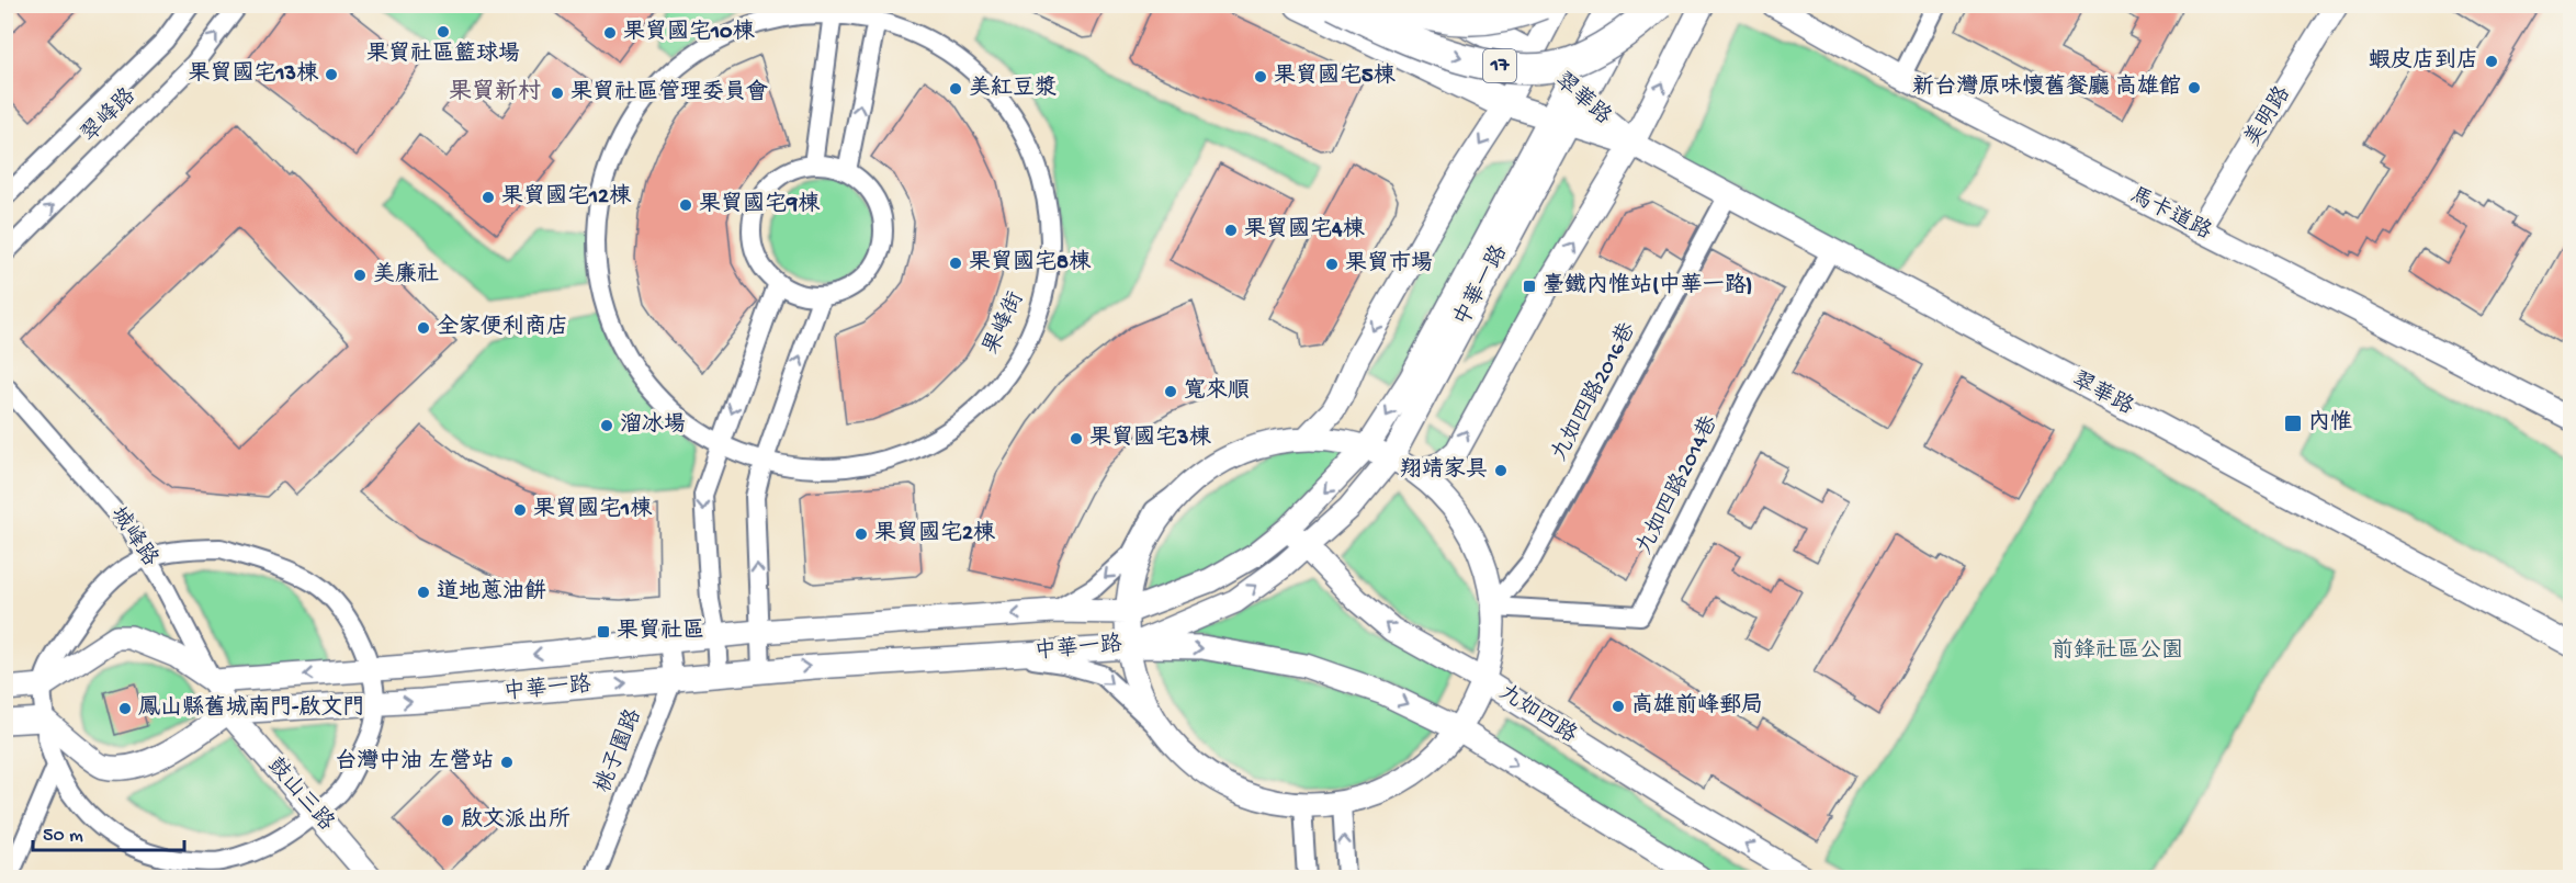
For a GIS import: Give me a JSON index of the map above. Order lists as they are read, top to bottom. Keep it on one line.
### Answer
{"streets":{"main road":["17"],"street":["翠華路","翠峰路","美明路","馬卡道路","中華一路","果峰街","九如四路2016巷","九如四路2014巷","城峰路","九如四路","桃子園路","鼓山三路"]},"crossings":[["翠華路","中華一路"],["翠華路","九如四路2016巷"],["翠華路","九如四路2014巷"],["美明路","馬卡道路"],["中華一路","城峰路"],["中華一路","九如四路"],["中華一路","桃子園路"],["中華一路","鼓山三路"],["九如四路2016巷","九如四路2014巷"],["城峰路","鼓山三路"]],"districts":["果貿新村"],"parks":["前鋒社區公園"],"places":{"other":["果貿社區籃球場","果貿國宅10棟","蝦皮店到店","果貿國宅13棟","果貿國宅5棟","新台灣原味懷舊餐廳 高雄館","美紅豆漿","果貿社區管理委員會","果貿國宅12棟","果貿國宅9棟","果貿國宅4棟","果貿國宅8棟","果貿市場","美廉社","全家便利商店","寬來順","溜冰場","果貿國宅3棟","翔靖家具","果貿國宅1棟","果貿國宅2棟","道地蔥油餅","高雄前峰郵局","鳳山縣舊城南門-啟文門","台灣中油 左營站","啟文派出所"],"transit":["臺鐵內惟站(中華一路)","內惟","果貿社區"]},"scale_bar":"50 m"}
